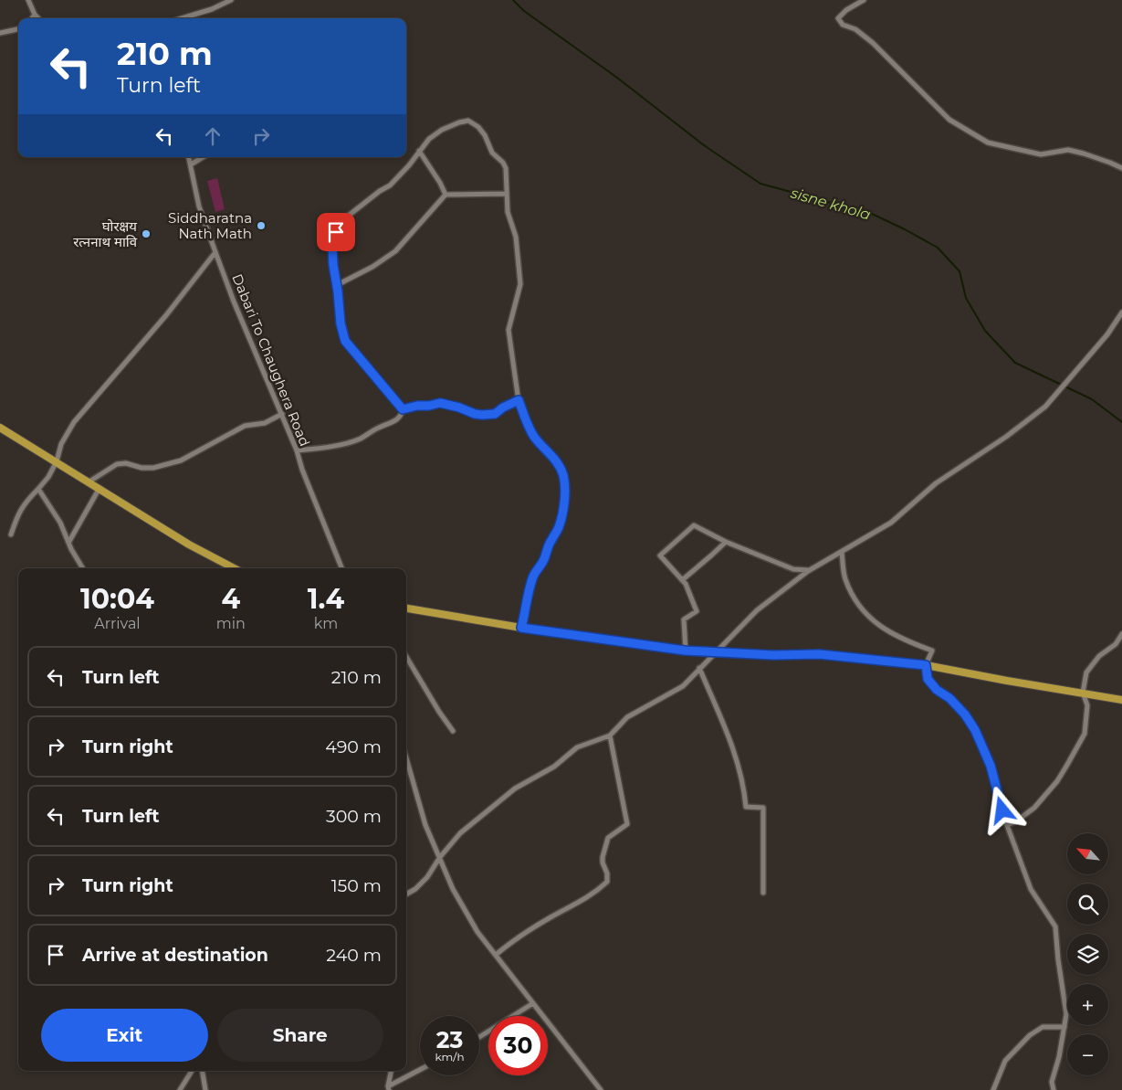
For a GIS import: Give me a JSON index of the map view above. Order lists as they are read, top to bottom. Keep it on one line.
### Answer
{"streets":{"street":["Dabari To Chaughera Road"]},"water":["sisne khola"],"places":["Siddharatna Nath Math","घोरक्षय रत्ननाथ मावि"],"north":"top left","page":{"turn":["210 m","Turn left"],"eta":["10:04","Arrival","4","min","1.4","km"],"list":[{"name":"Turn left","value":"210 m"},{"name":"Turn right","value":"490 m"},{"name":"Turn left","value":"300 m"},{"name":"Turn right","value":"150 m"},{"name":"Arrive at destination","value":"240 m"}],"map_buttons":["+","−"],"buttons":["Exit","Share"],"speed":"23 km/h","limit":"30"}}
